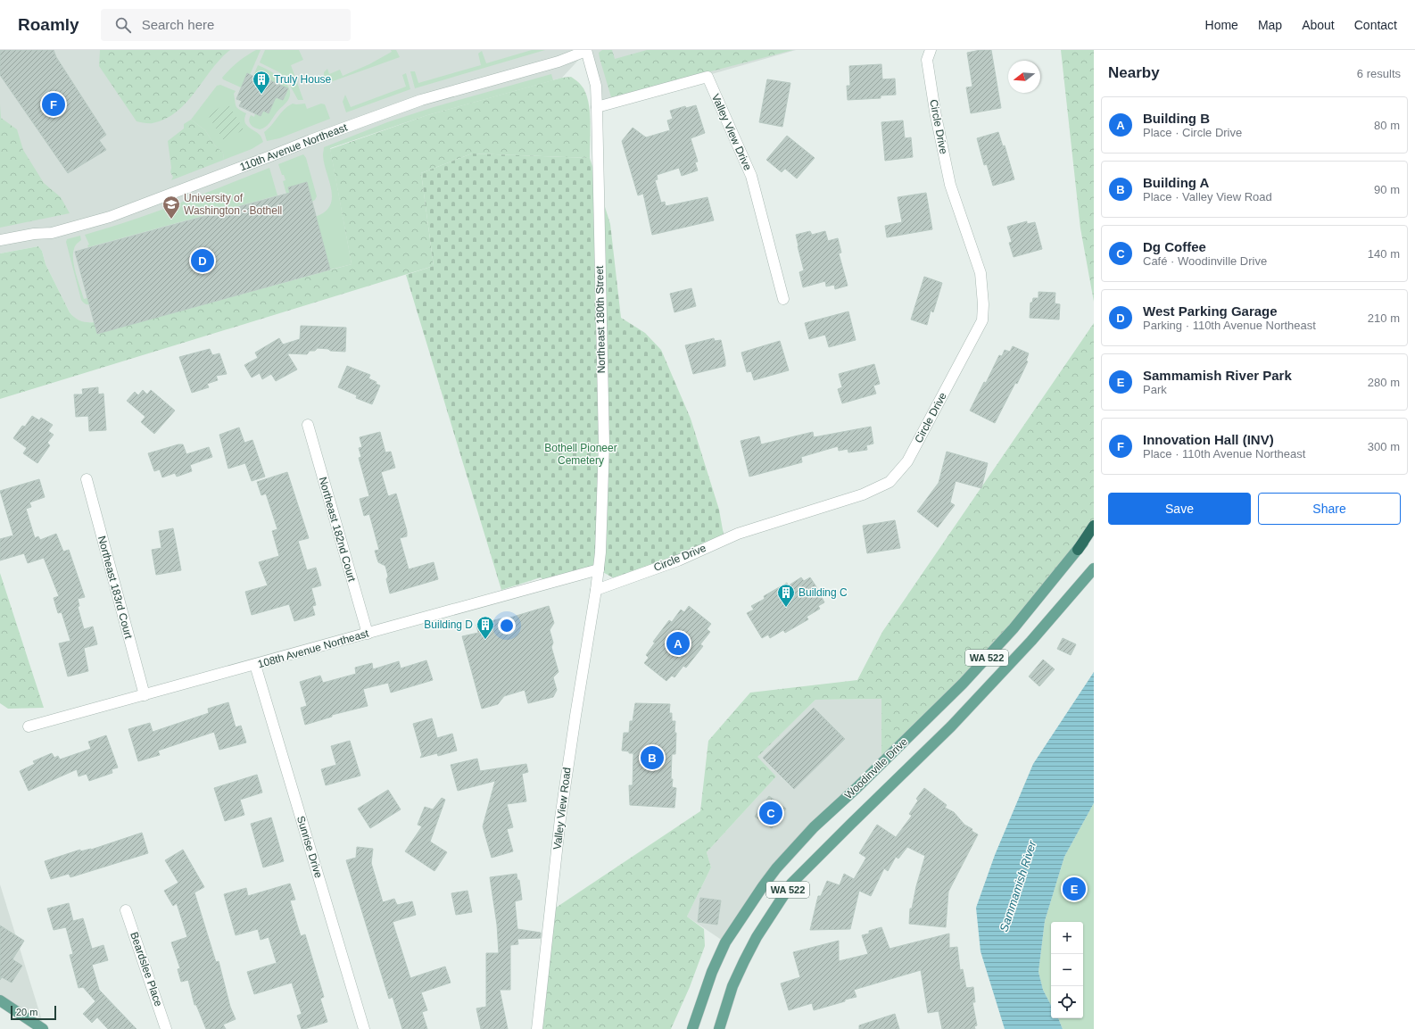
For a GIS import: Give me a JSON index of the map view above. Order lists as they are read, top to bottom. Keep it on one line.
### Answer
{"streets":{"main road":["WA 522","Woodinville Drive"],"street":["Circle Drive","Valley View Drive","110th Avenue Northeast","Northeast 180th Street","Northeast 182nd Court","Northeast 183rd Court","108th Avenue Northeast","Valley View Road","Sunrise Drive","Beardslee Place"]},"crossings":[["Circle Drive","Northeast 180th Street"],["Circle Drive","Valley View Road"],["Valley View Drive","Northeast 180th Street"],["110th Avenue Northeast","Northeast 180th Street"],["Northeast 180th Street","108th Avenue Northeast"],["Northeast 180th Street","Valley View Road"],["Northeast 182nd Court","108th Avenue Northeast"],["Northeast 183rd Court","108th Avenue Northeast"],["108th Avenue Northeast","Sunrise Drive"]],"water":["Sammamish River"],"parks":["Bothell Pioneer Cemetery"],"places":{"building":["Truly House","Building C","Building D"],"school or university":["University of Washington - Bothell"]},"scale_bar":"20 m","north":"left","page":{"header":"Roamly","search":"Search here","nav":["Home","Map","About","Contact"],"heading":["Nearby","6 results"],"pins":["F","D","A","B","C","E"],"list":[{"mark":"A","name":"Building B","note":"Place · Circle Drive","value":"80 m"},{"mark":"B","name":"Building A","note":"Place · Valley View Road","value":"90 m"},{"mark":"C","name":"Dg Coffee","note":"Café · Woodinville Drive","value":"140 m"},{"mark":"D","name":"West Parking Garage","note":"Parking · 110th Avenue Northeast","value":"210 m"},{"mark":"E","name":"Sammamish River Park","note":"Park","value":"280 m"},{"mark":"F","name":"Innovation Hall (INV)","note":"Place · 110th Avenue Northeast","value":"300 m"}],"buttons":["Save","Share"],"map_buttons":["+","−"],"scale":"20 m"}}
